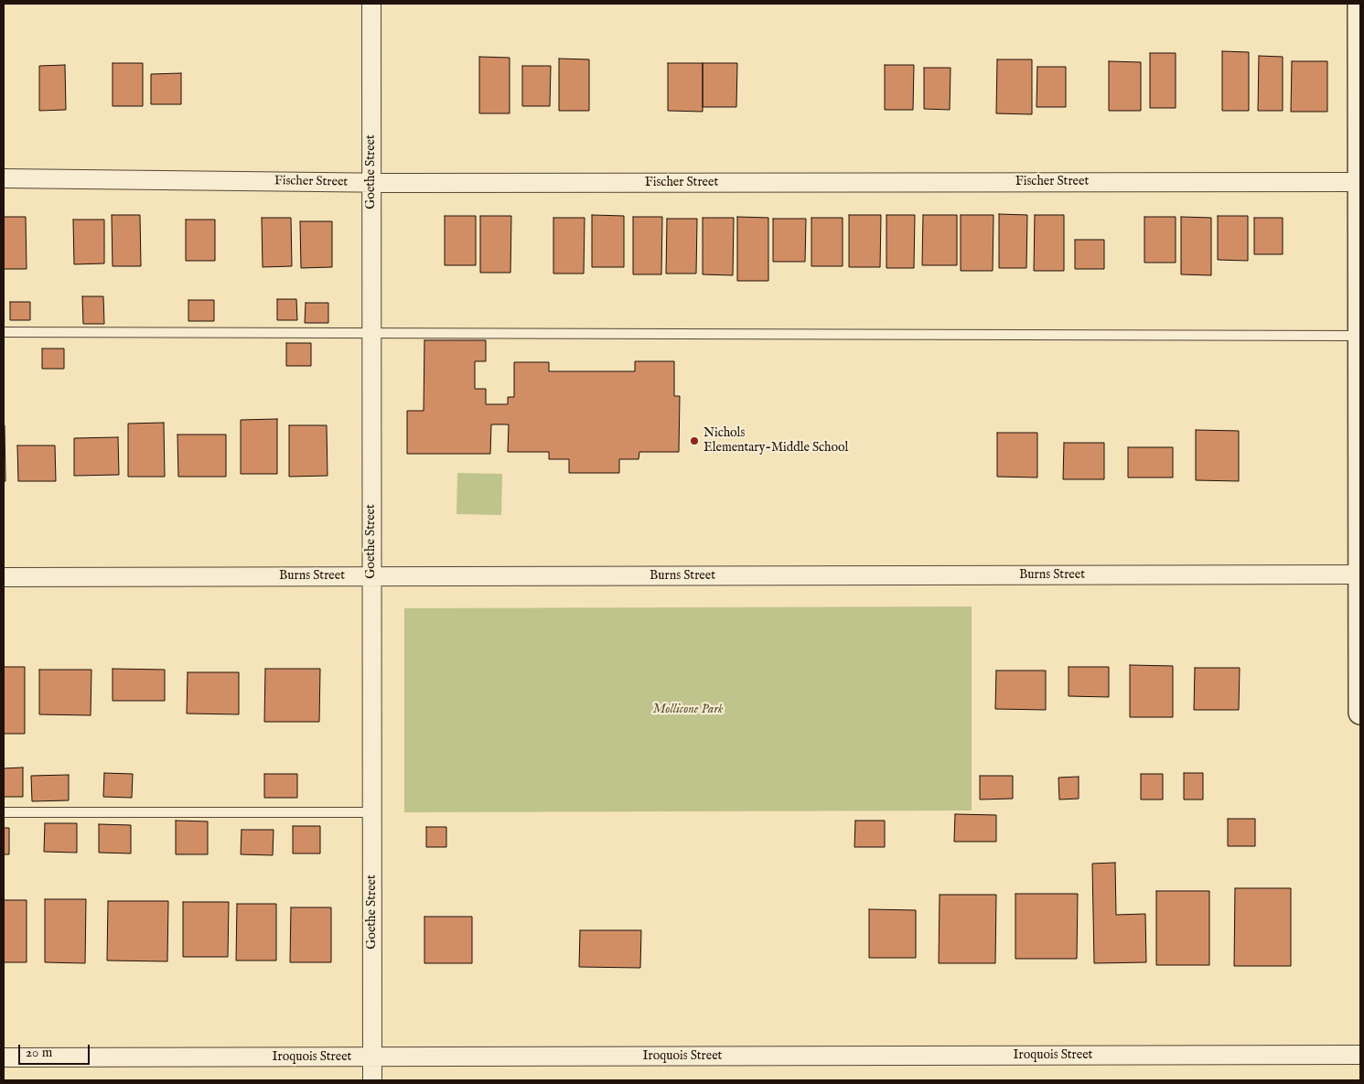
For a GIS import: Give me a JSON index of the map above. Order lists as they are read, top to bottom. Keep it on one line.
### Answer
{"streets":{"street":["Goethe Street","Fischer Street","Burns Street","Iroquois Street"]},"crossings":[["Goethe Street","Fischer Street"],["Goethe Street","Burns Street"],["Goethe Street","Iroquois Street"]],"parks":["Mollicone Park"],"places":["Nichols Elementary-Middle School"],"scale_bar":"20 m"}
